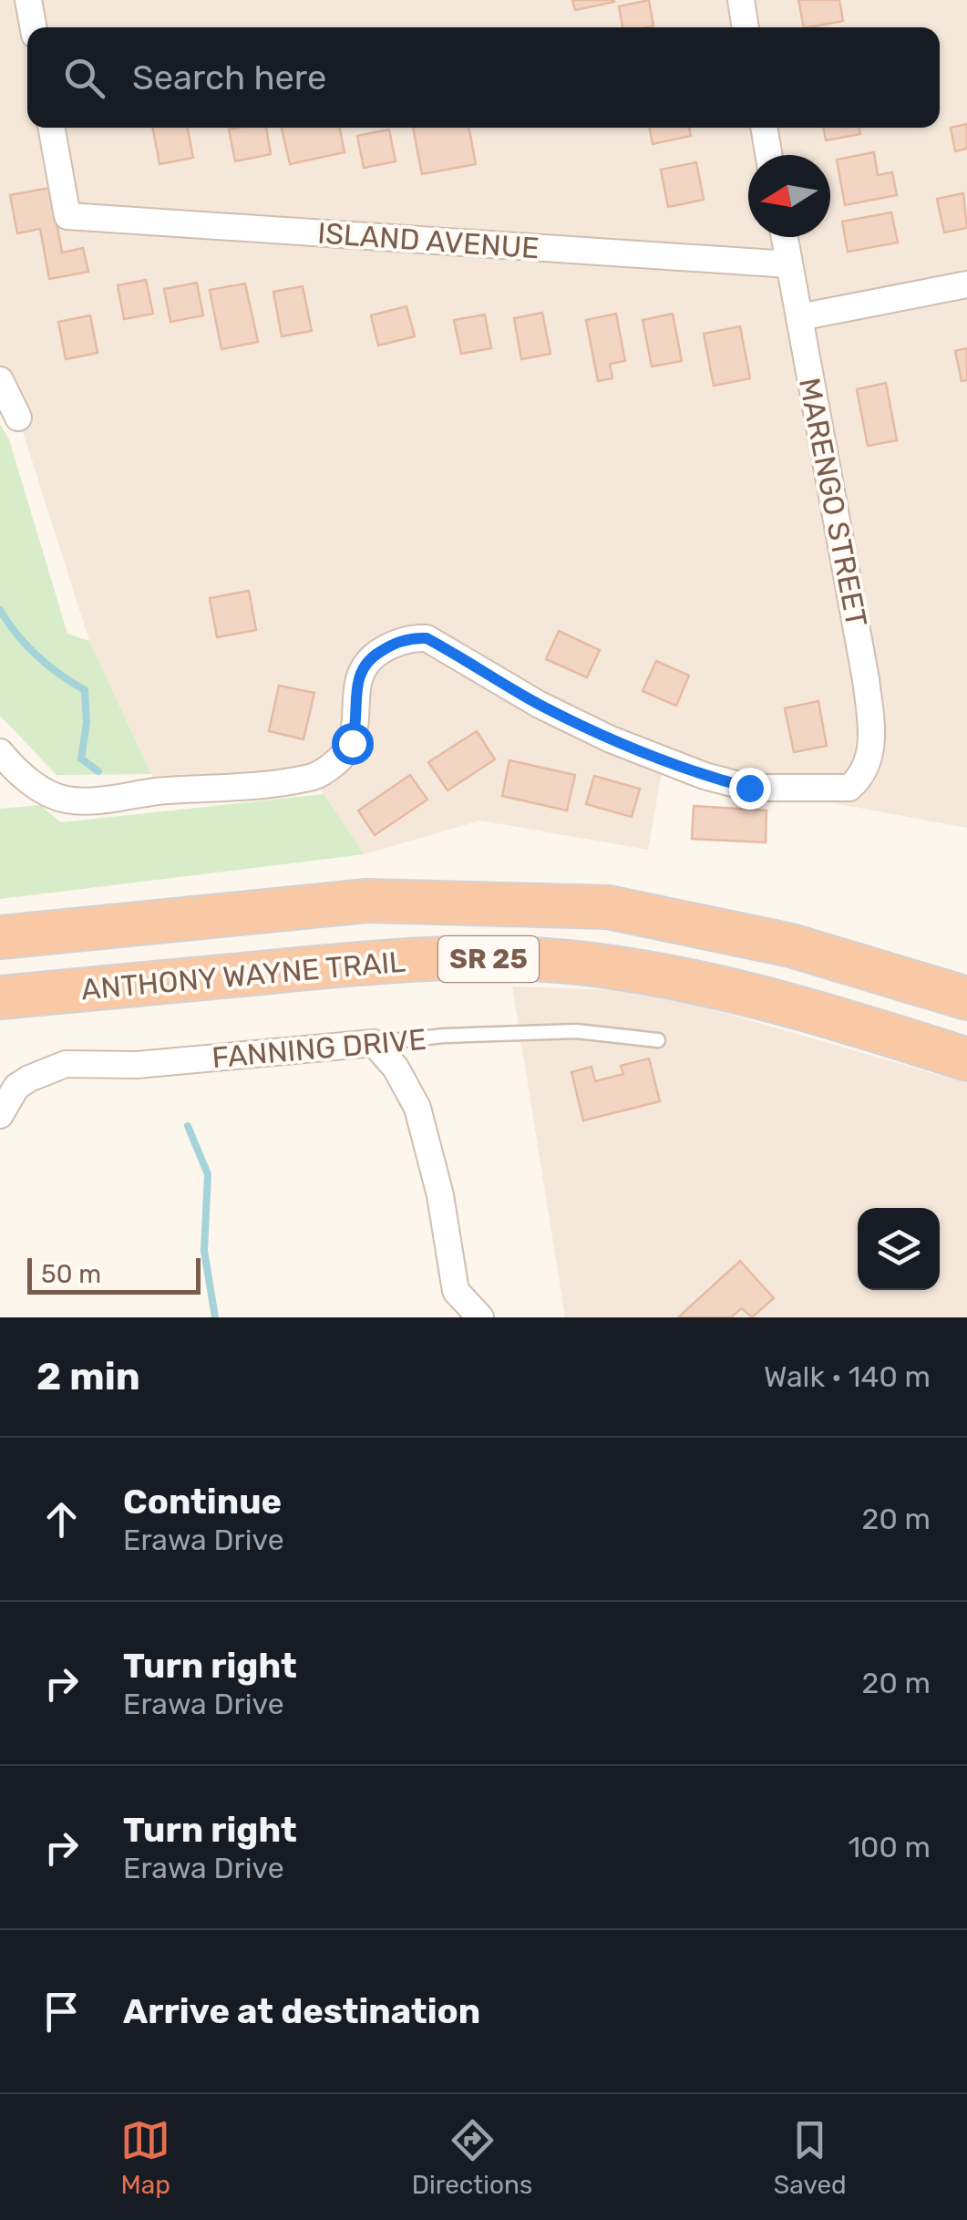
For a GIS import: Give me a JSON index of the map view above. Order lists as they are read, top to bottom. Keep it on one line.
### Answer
{"streets":{"highway":["SR 25","ANTHONY WAYNE TRAIL"],"street":["ISLAND AVENUE","MARENGO STREET","FANNING DRIVE"]},"crossings":[["ISLAND AVENUE","MARENGO STREET"]],"scale_bar":"50 m","north":"left","page":{"search":"Search here","scale":"50 m","heading":["2 min","Walk · 140 m"],"list":[["Continue","Erawa Drive","20 m"],["Turn right","Erawa Drive","20 m"],["Turn right","Erawa Drive","100 m"],"Arrive at destination"],"nav":["Map","Directions","Saved"]}}
